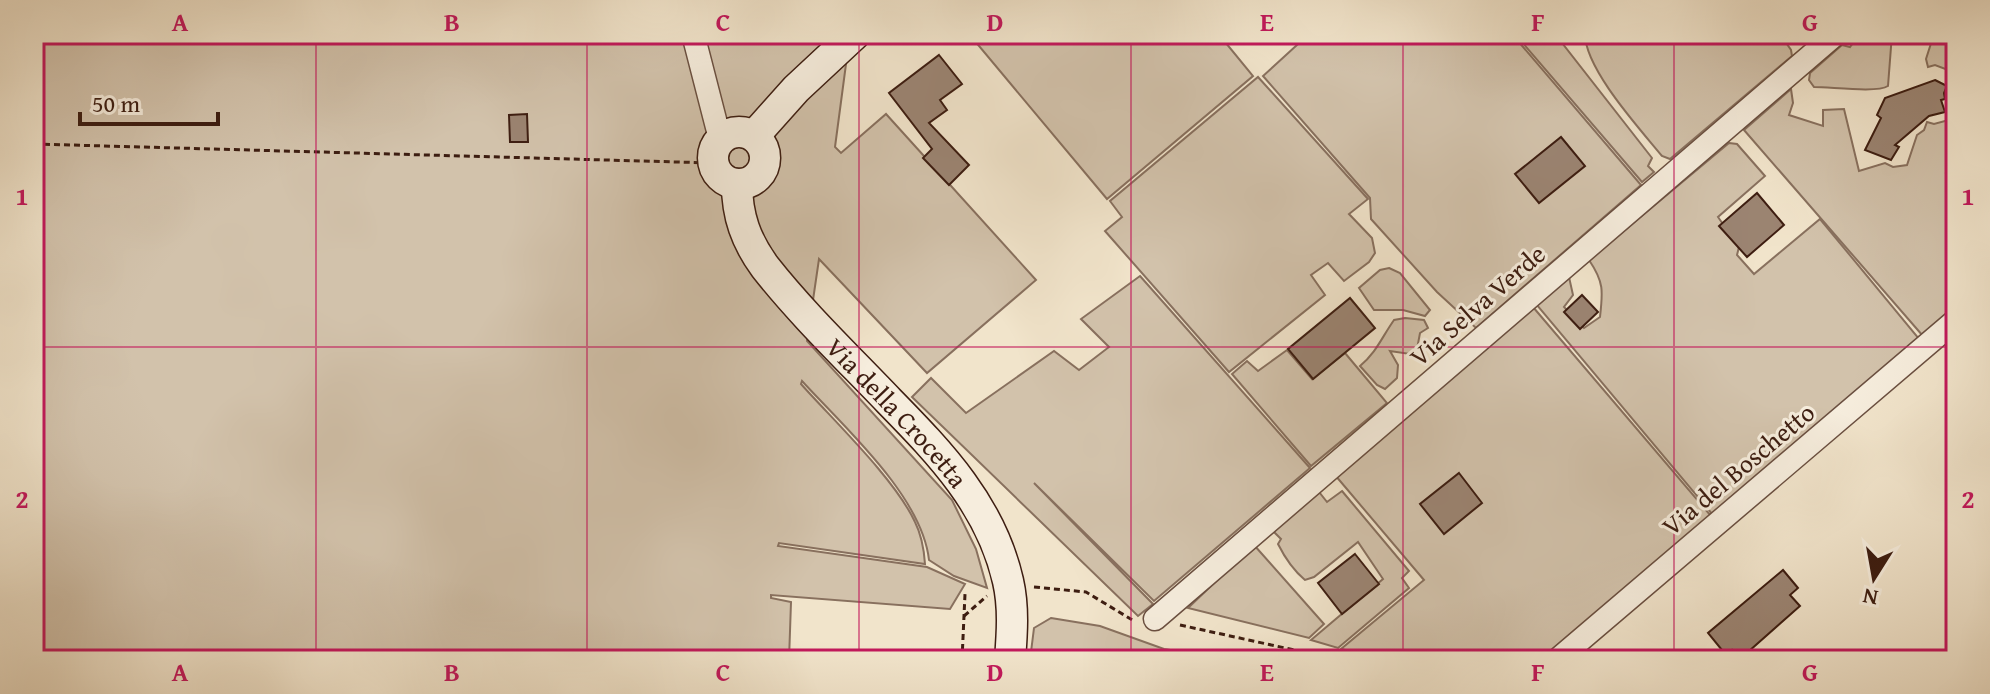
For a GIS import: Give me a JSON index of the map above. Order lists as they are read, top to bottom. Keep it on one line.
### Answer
{"streets":{"street":["Via Selva Verde","Via della Crocetta","Via del Boschetto"]},"scale_bar":"50 m","north":"bottom","grid":{"columns":["A","B","C","D","E","F","G"],"rows":["1","2"]}}
